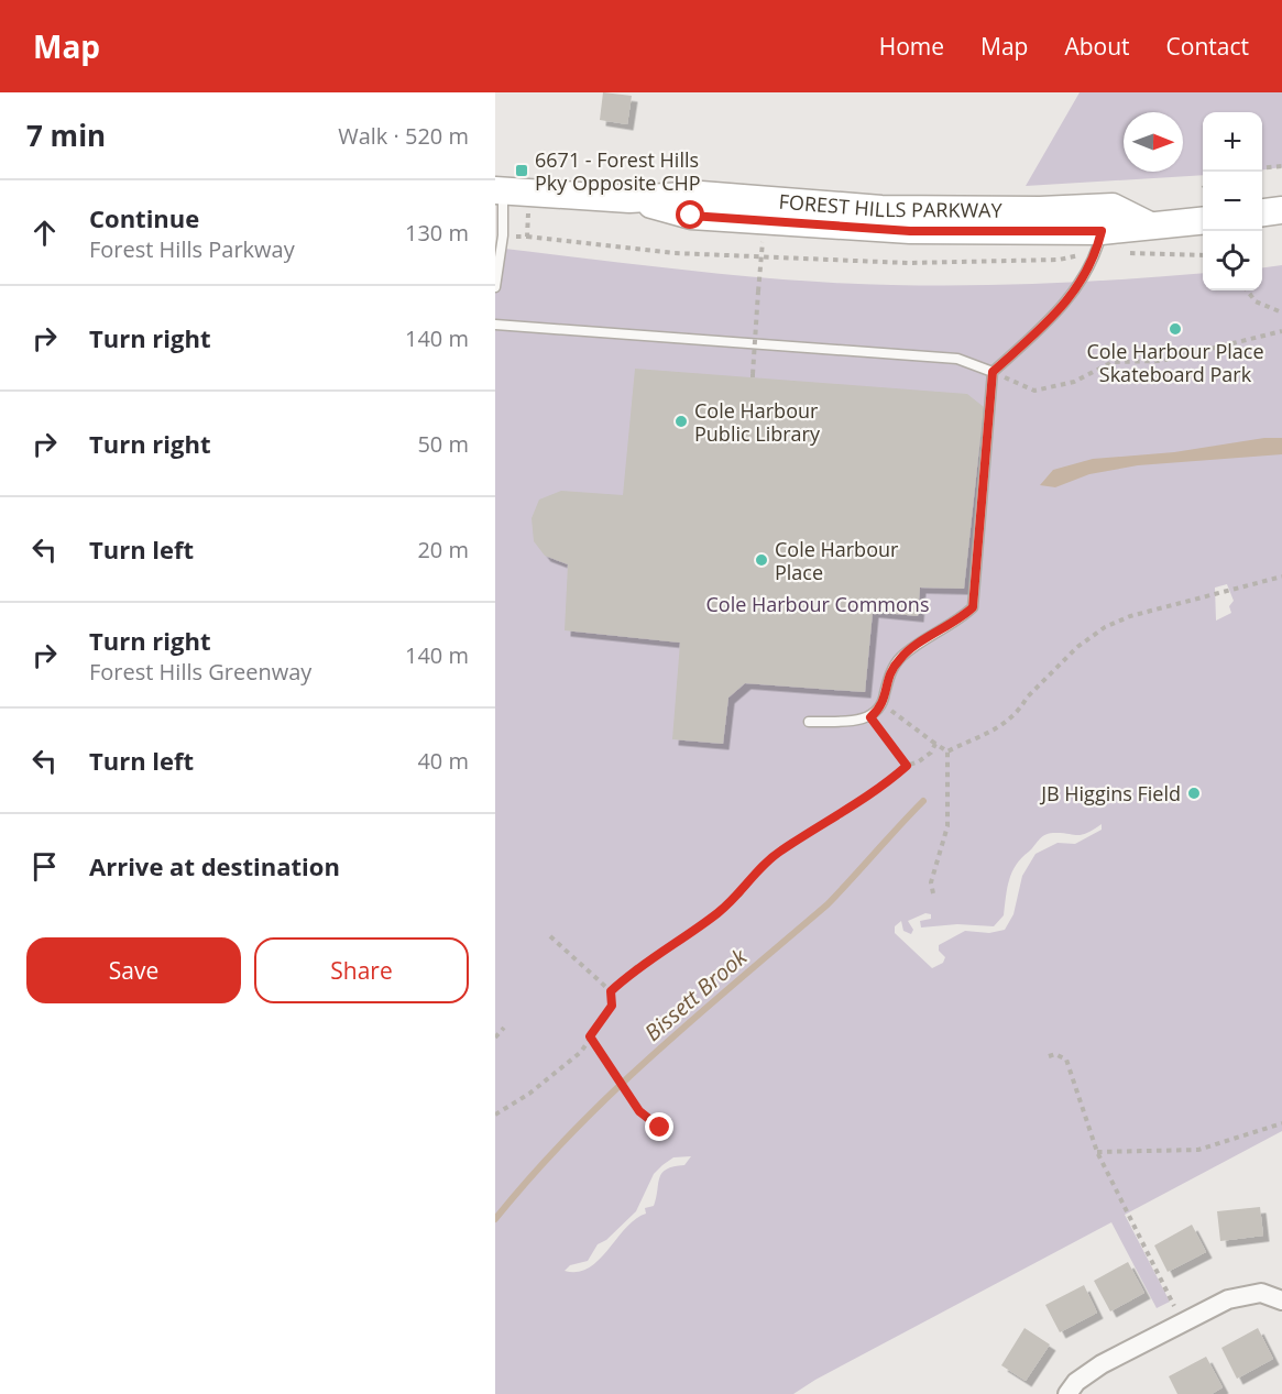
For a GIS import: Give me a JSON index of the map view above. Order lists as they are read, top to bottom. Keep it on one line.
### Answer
{"streets":{"main road":["FOREST HILLS PARKWAY"]},"water":["Bissett Brook"],"parks":["Cole Harbour Commons"],"places":{"transit":["6671 - Forest Hills Pky Opposite CHP"],"other":["Cole Harbour Place Skateboard Park","Cole Harbour Public Library","Cole Harbour Place","JB Higgins Field"]},"north":"right","page":{"header":"Map","nav":["Home","Map","About","Contact"],"heading":["7 min","Walk · 520 m"],"map_buttons":["+","−"],"list":[["Continue","Forest Hills Parkway","130 m"],["Turn right","140 m"],["Turn right","50 m"],["Turn left","20 m"],["Turn right","Forest Hills Greenway","140 m"],["Turn left","40 m"],"Arrive at destination"],"buttons":["Save","Share"]}}
